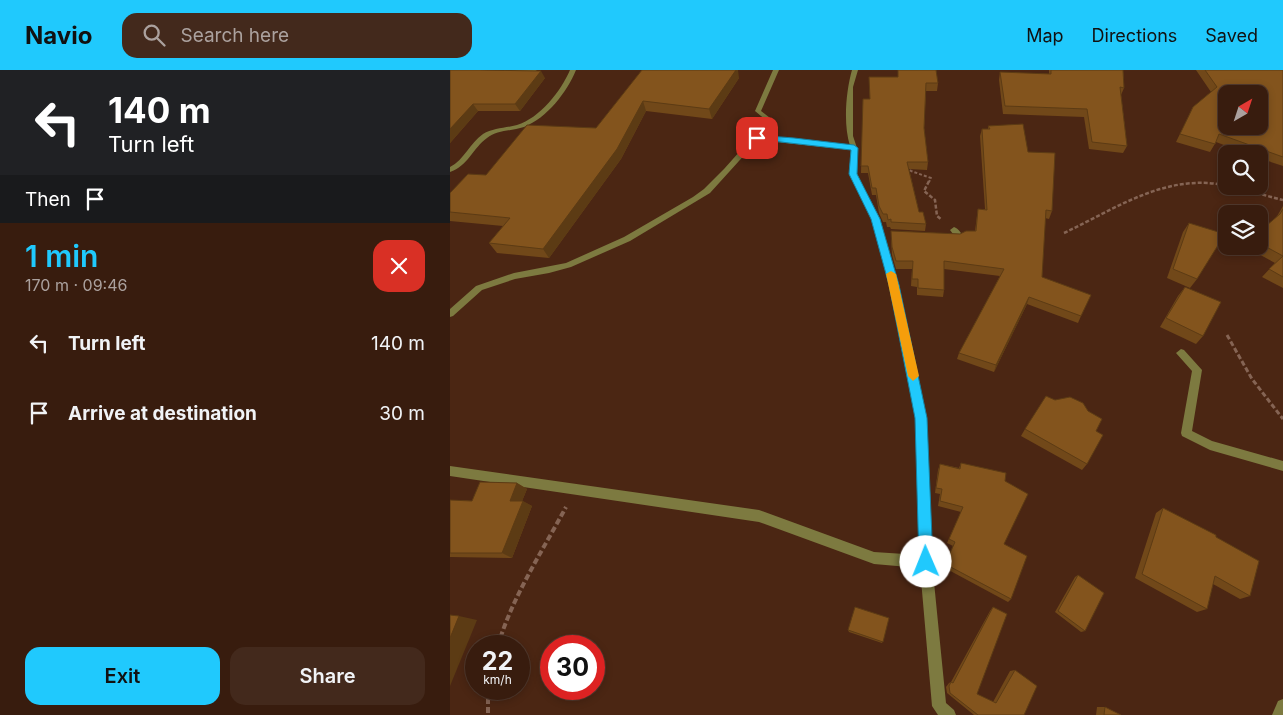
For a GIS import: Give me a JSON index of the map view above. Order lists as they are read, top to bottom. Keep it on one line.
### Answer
{"north":"top right","page":{"header":"Navio","search":"Search here","nav":["Map","Directions","Saved"],"turn":["140 m","Turn left"],"then":"Then","heading":["1 min","170 m · 09:46"],"list":[{"name":"Turn left","value":"140 m"},{"name":"Arrive at destination","value":"30 m"}],"speed":"22 km/h","limit":"30","buttons":["Exit","Share"]}}
